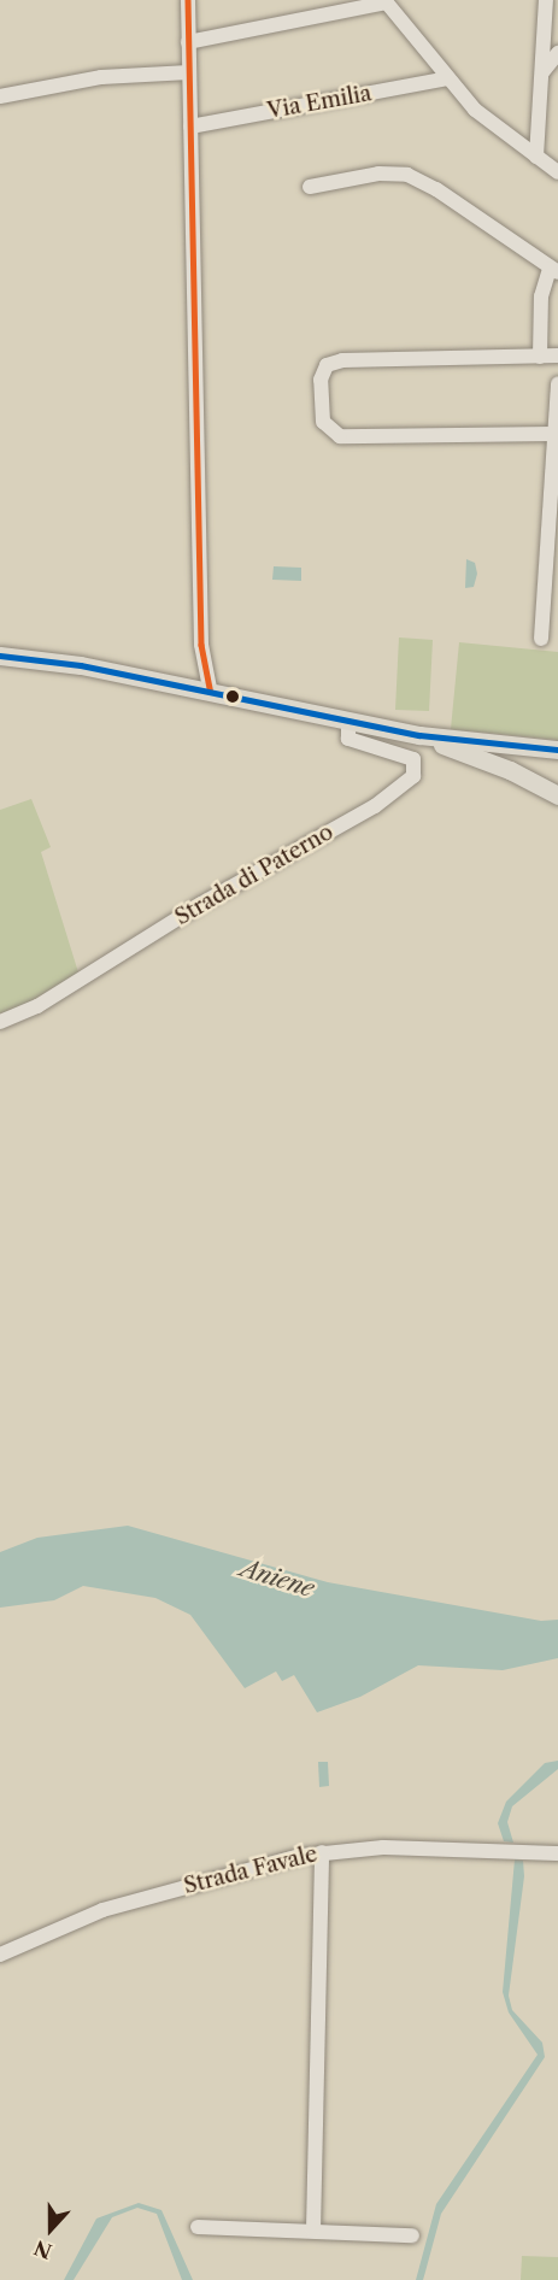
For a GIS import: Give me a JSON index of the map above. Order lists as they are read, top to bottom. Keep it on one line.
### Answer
{"streets":{"street":["Via Emilia","Strada di Paterno","Strada Favale"]},"water":["Aniene"],"north":"bottom"}
